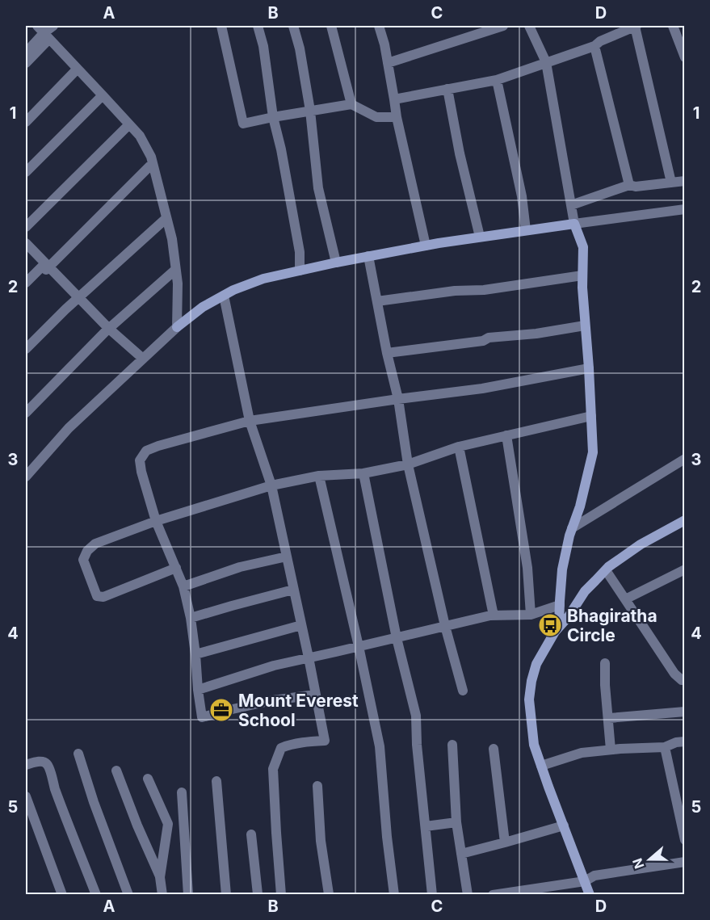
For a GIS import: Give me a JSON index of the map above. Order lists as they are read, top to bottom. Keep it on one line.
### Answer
{"places":{"bus stop":["Bhagiratha Circle"],"office":["Mount Everest School"]},"north":"left","grid":{"columns":["A","B","C","D"],"rows":["1","2","3","4","5"]}}
